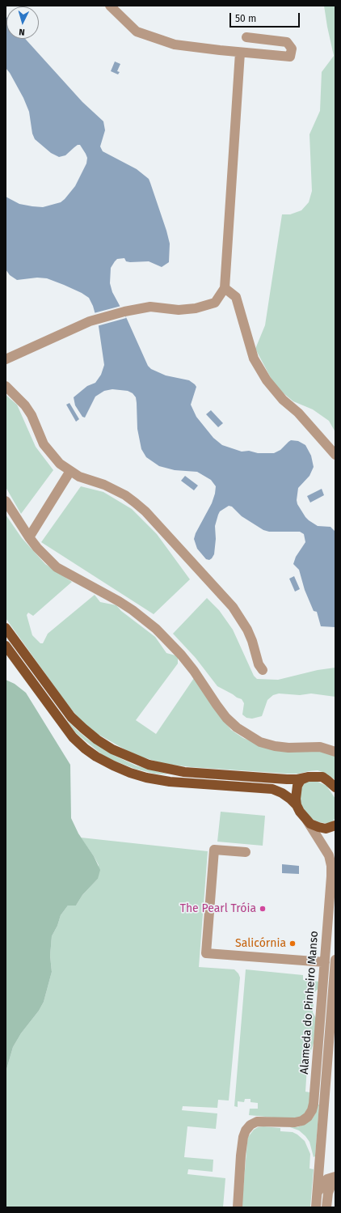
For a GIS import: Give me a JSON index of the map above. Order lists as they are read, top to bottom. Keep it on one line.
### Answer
{"streets":{"street":["Alameda do Pinheiro Manso"]},"places":["The Pearl Tróia","Salicórnia"],"scale_bar":"50 m","north":"bottom"}
